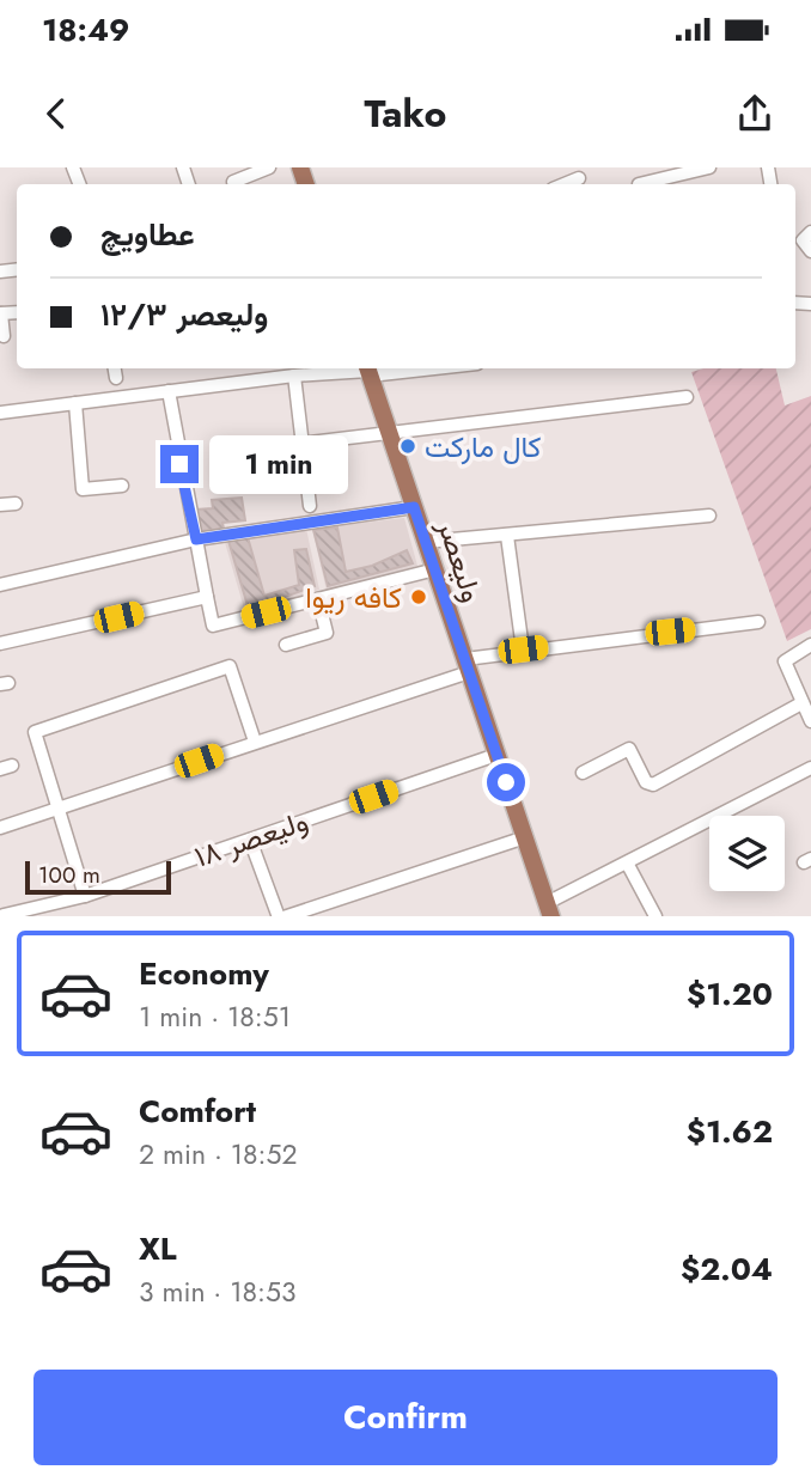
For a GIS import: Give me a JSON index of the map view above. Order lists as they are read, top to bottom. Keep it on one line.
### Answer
{"streets":{"main road":["ولیعصر"],"street":["۱۸ ولیعصر"]},"crossings":[["ولیعصر","۱۸ ولیعصر"]],"places":["کال مارکت","کافه ریوا"],"scale_bar":"100 m","page":{"status":"18:49","header":"Tako","banner":["عطاویچ","۱۲/۳ ولیعصر"],"bubble":"1 min","scale":"100 m","list":[{"name":"Economy","note":"1 min · 18:51","value":"$1.20"},{"name":"Comfort","note":"2 min · 18:52","value":"$1.62"},{"name":"XL","note":"3 min · 18:53","value":"$2.04"}],"buttons":"Confirm"}}
